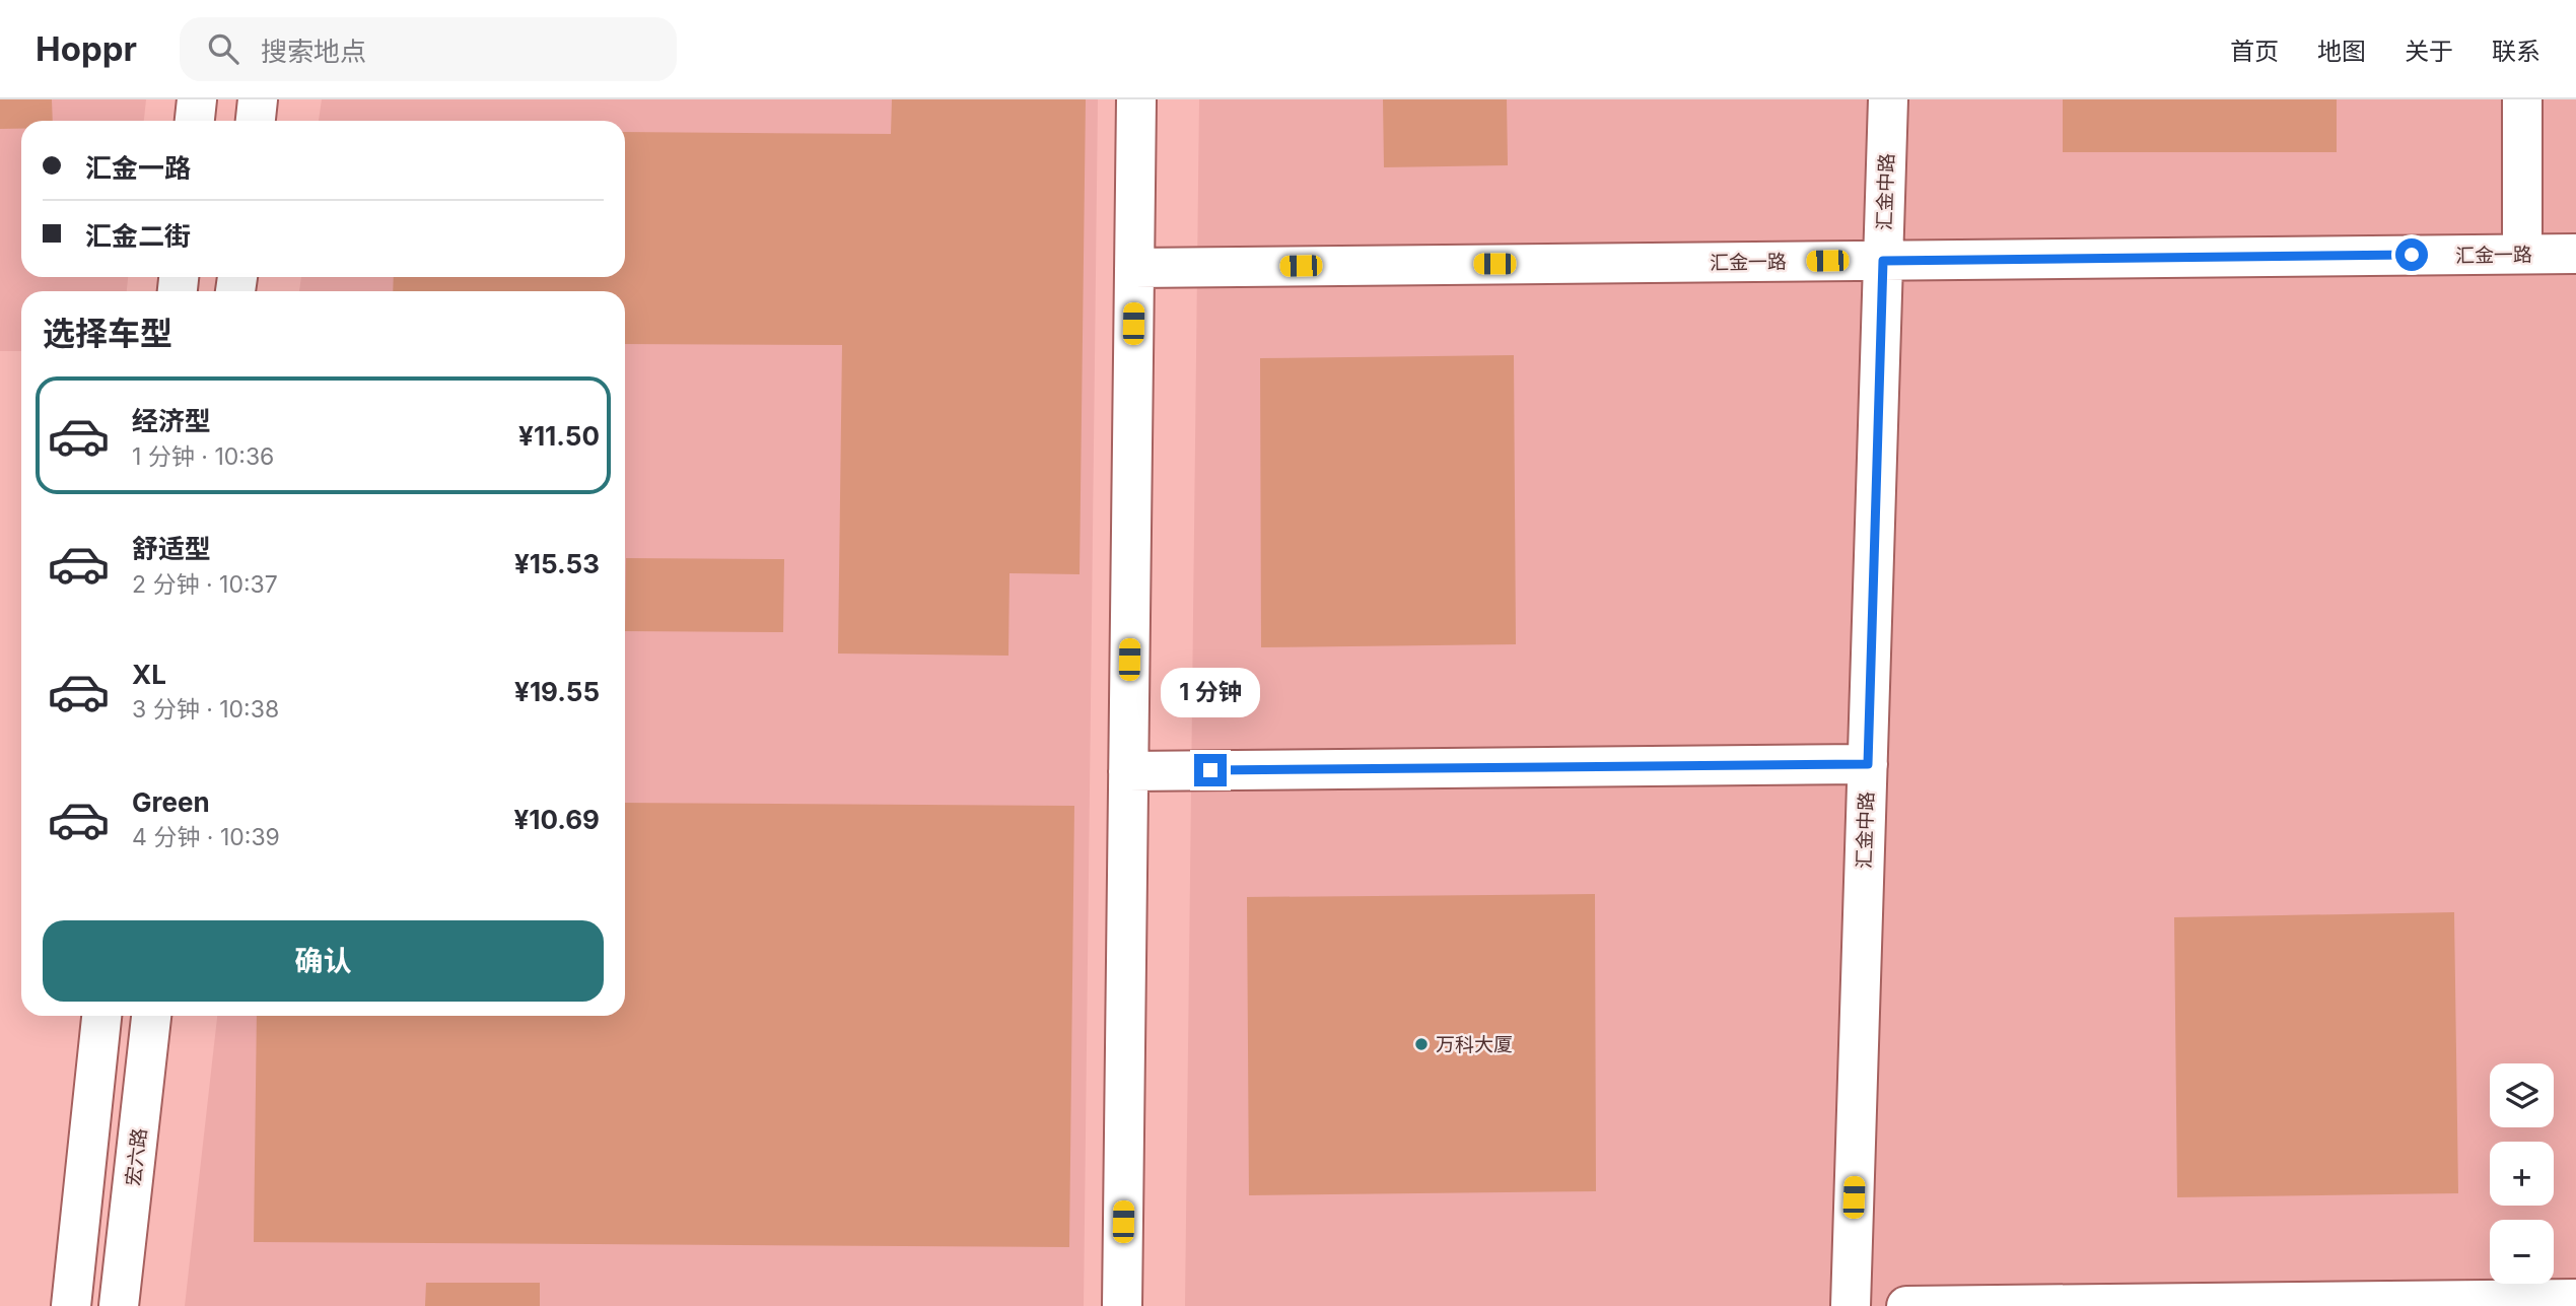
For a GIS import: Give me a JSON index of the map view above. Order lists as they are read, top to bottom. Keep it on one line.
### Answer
{"streets":{"street":["汇金中路","汇金一路","宏六路"]},"crossings":[["汇金中路","汇金一路"]],"places":["万科大厦"],"page":{"header":"Hoppr","search":"搜索地点","nav":["首页","地图","关于","联系"],"banner":["汇金一路","汇金二街"],"heading":"选择车型","list":[{"name":"经济型","note":"1 分钟 · 10:36","value":"¥11.50"},{"name":"舒适型","note":"2 分钟 · 10:37","value":"¥15.53"},{"name":"XL","note":"3 分钟 · 10:38","value":"¥19.55"},{"name":"Green","note":"4 分钟 · 10:39","value":"¥10.69"}],"bubble":"1 分钟","buttons":"确认","map_buttons":["+","−"]}}
